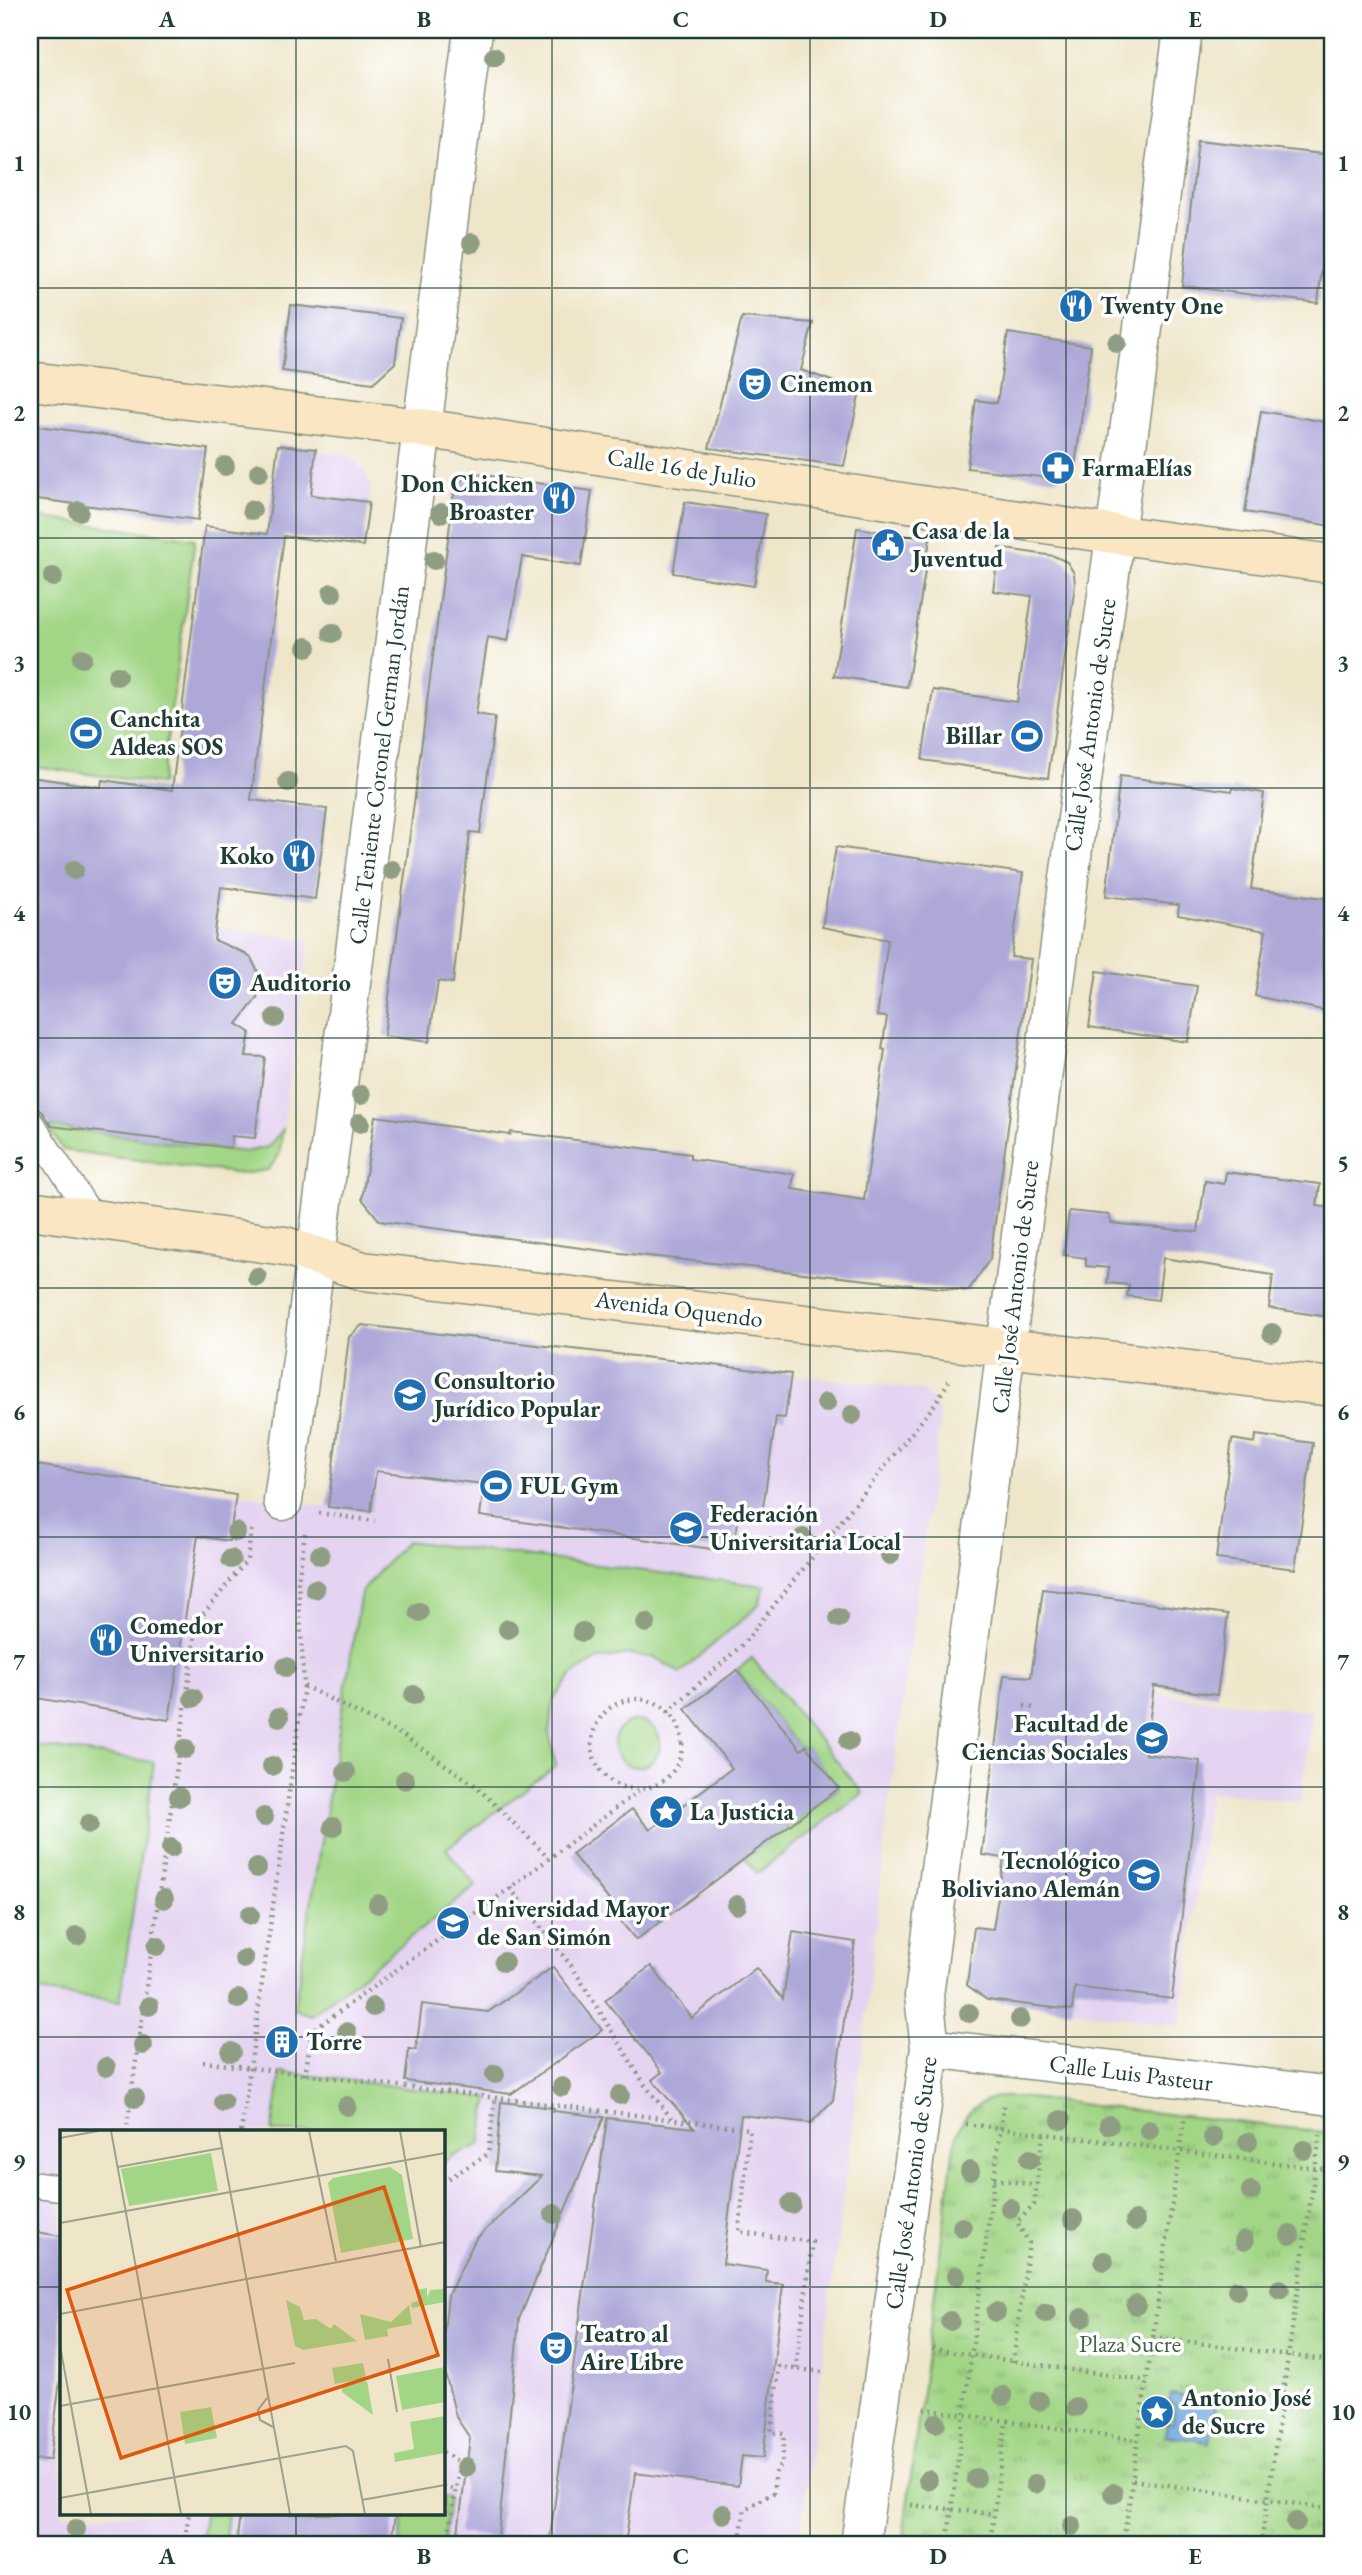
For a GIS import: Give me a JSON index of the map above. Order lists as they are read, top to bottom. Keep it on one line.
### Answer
{"streets":{"main road":["Calle 16 de Julio","Avenida Oquendo"],"street":["Calle José Antonio de Sucre","Calle Teniente Coronel German Jordán","Calle Luis Pasteur"]},"crossings":[["Calle 16 de Julio","Calle José Antonio de Sucre"],["Calle 16 de Julio","Calle Teniente Coronel German Jordán"],["Calle José Antonio de Sucre","Avenida Oquendo"],["Calle José Antonio de Sucre","Calle Luis Pasteur"],["Calle Teniente Coronel German Jordán","Avenida Oquendo"]],"parks":["Plaza Sucre"],"places":{"restaurant":["Twenty One","Don Chicken Broaster","Koko","Comedor Universitario"],"theatre":["Cinemon","Auditorio","Teatro al Aire Libre"],"pharmacy":["FarmaElías"],"public building":["Casa de la Juventud"],"sports":["Canchita Aldeas SOS","Billar","FUL Gym"],"school or university":["Consultorio Jurídico Popular","Federación Universitaria Local","Facultad de Ciencias Sociales","Tecnológico Boliviano Alemán","Universidad Mayor de San Simón"],"place":["La Justicia","Antonio José de Sucre"],"building":["Torre"]},"grid":{"columns":["A","B","C","D","E"],"rows":["1","2","3","4","5","6","7","8","9","10"]}}
